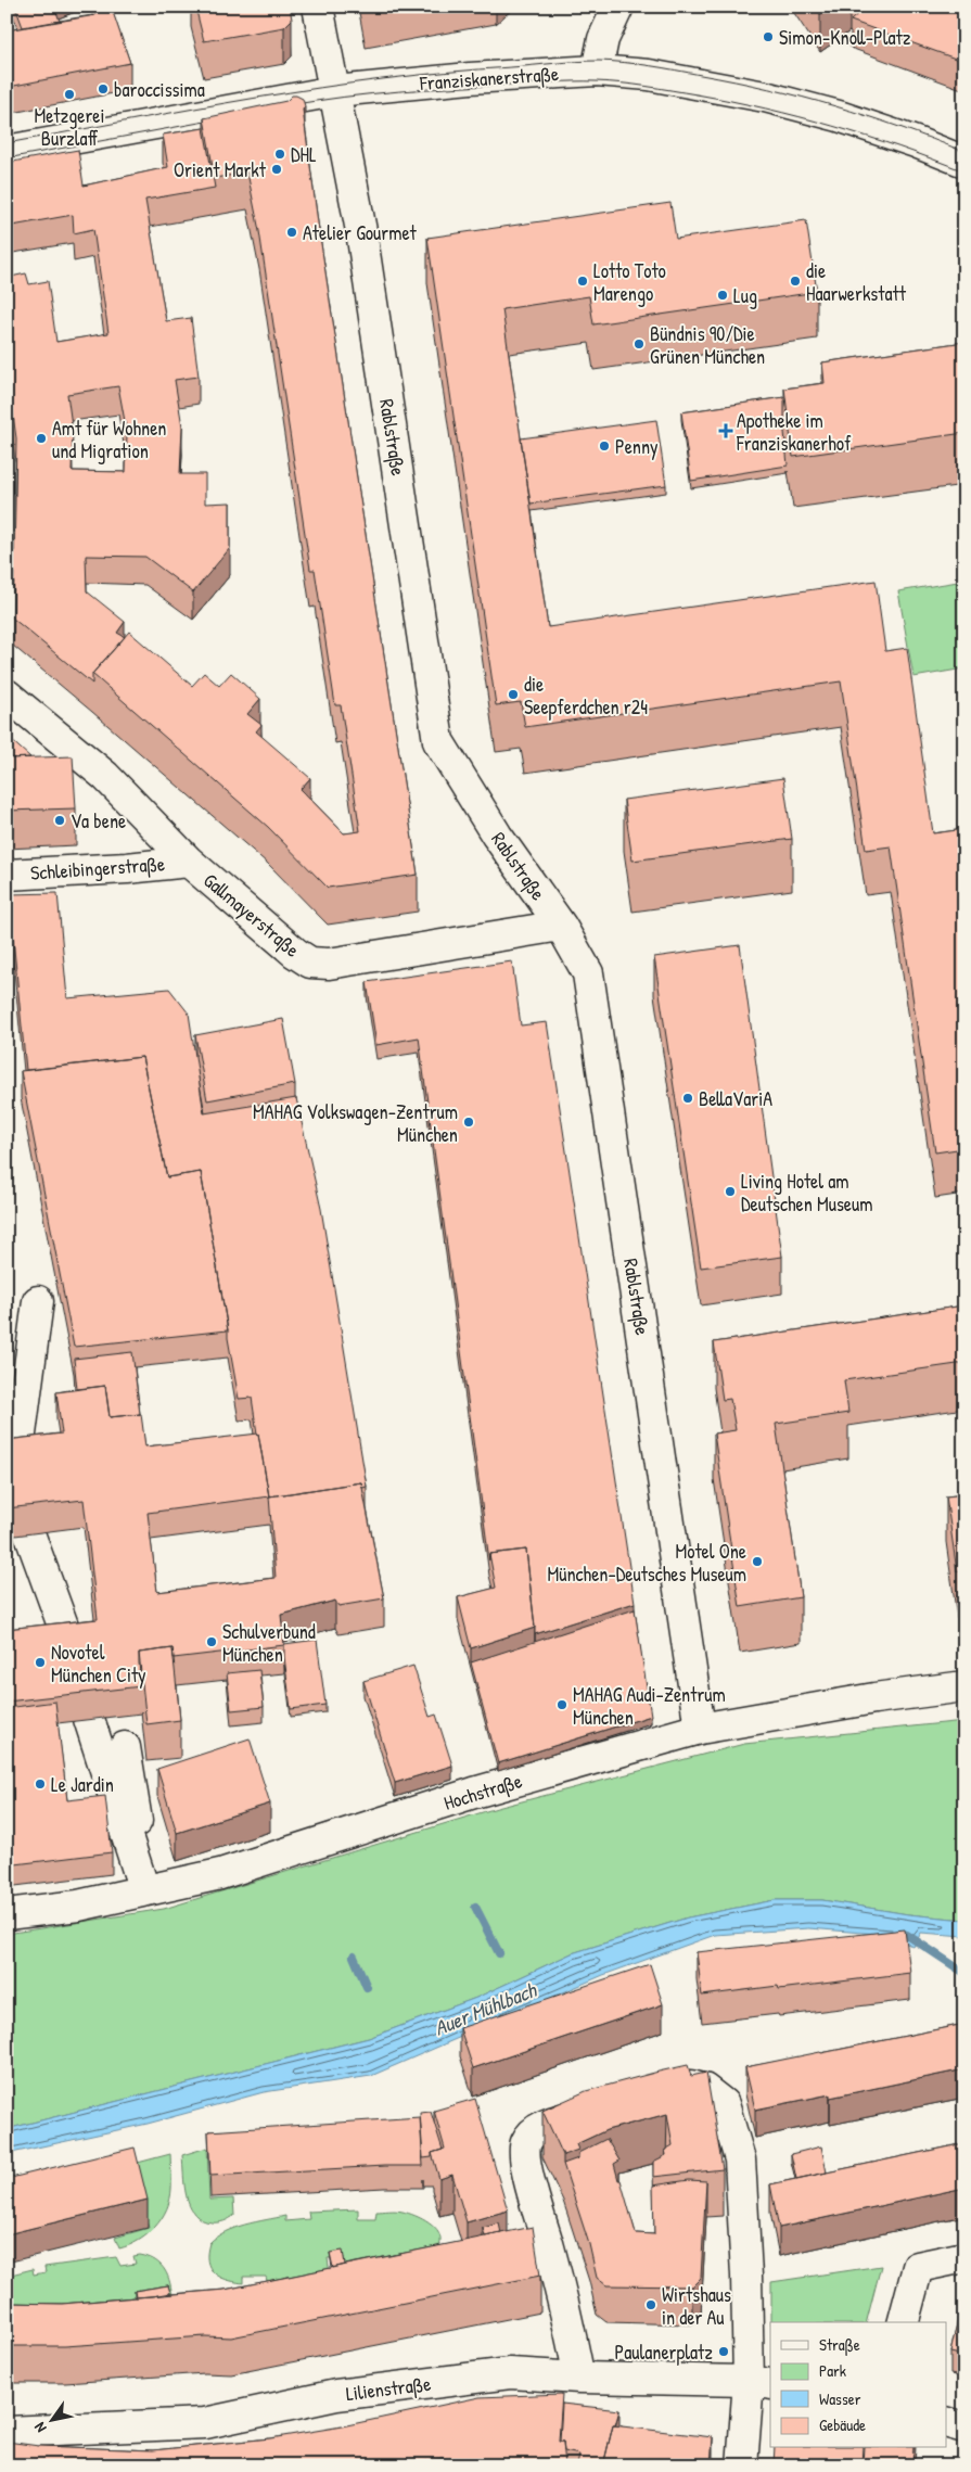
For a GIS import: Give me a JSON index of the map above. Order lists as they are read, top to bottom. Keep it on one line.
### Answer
{"streets":{"street":["Franziskanerstraße","Rablstraße","Schleibingerstraße","Gallmayerstraße","Hochstraße","Lilienstraße"]},"crossings":[["Franziskanerstraße","Rablstraße"],["Rablstraße","Gallmayerstraße"],["Rablstraße","Hochstraße"],["Schleibingerstraße","Gallmayerstraße"]],"water":["Auer Mühlbach"],"places":{"other":["Simon-Knoll-Platz","baroccissima","Metzgerei Burzlaff","DHL","Orient Markt","Atelier Gourmet","Lotto Toto Marengo","die Haarwerkstatt","Lug","Bündnis 90/Die Grünen München","Amt für Wohnen und Migration","Penny","die Seepferdchen r24","Va bene","BellaVariA","MAHAG Volkswagen-Zentrum München","Living Hotel am Deutschen Museum","Motel One München-Deutsches Museum","Schulverbund München","Novotel München City","MAHAG Audi-Zentrum München","Le Jardin","Wirtshaus in der Au","Paulanerplatz"],"health":["Apotheke im Franziskanerhof"]},"legend":["Straße","Park","Wasser","Gebäude"],"north":"bottom left"}
